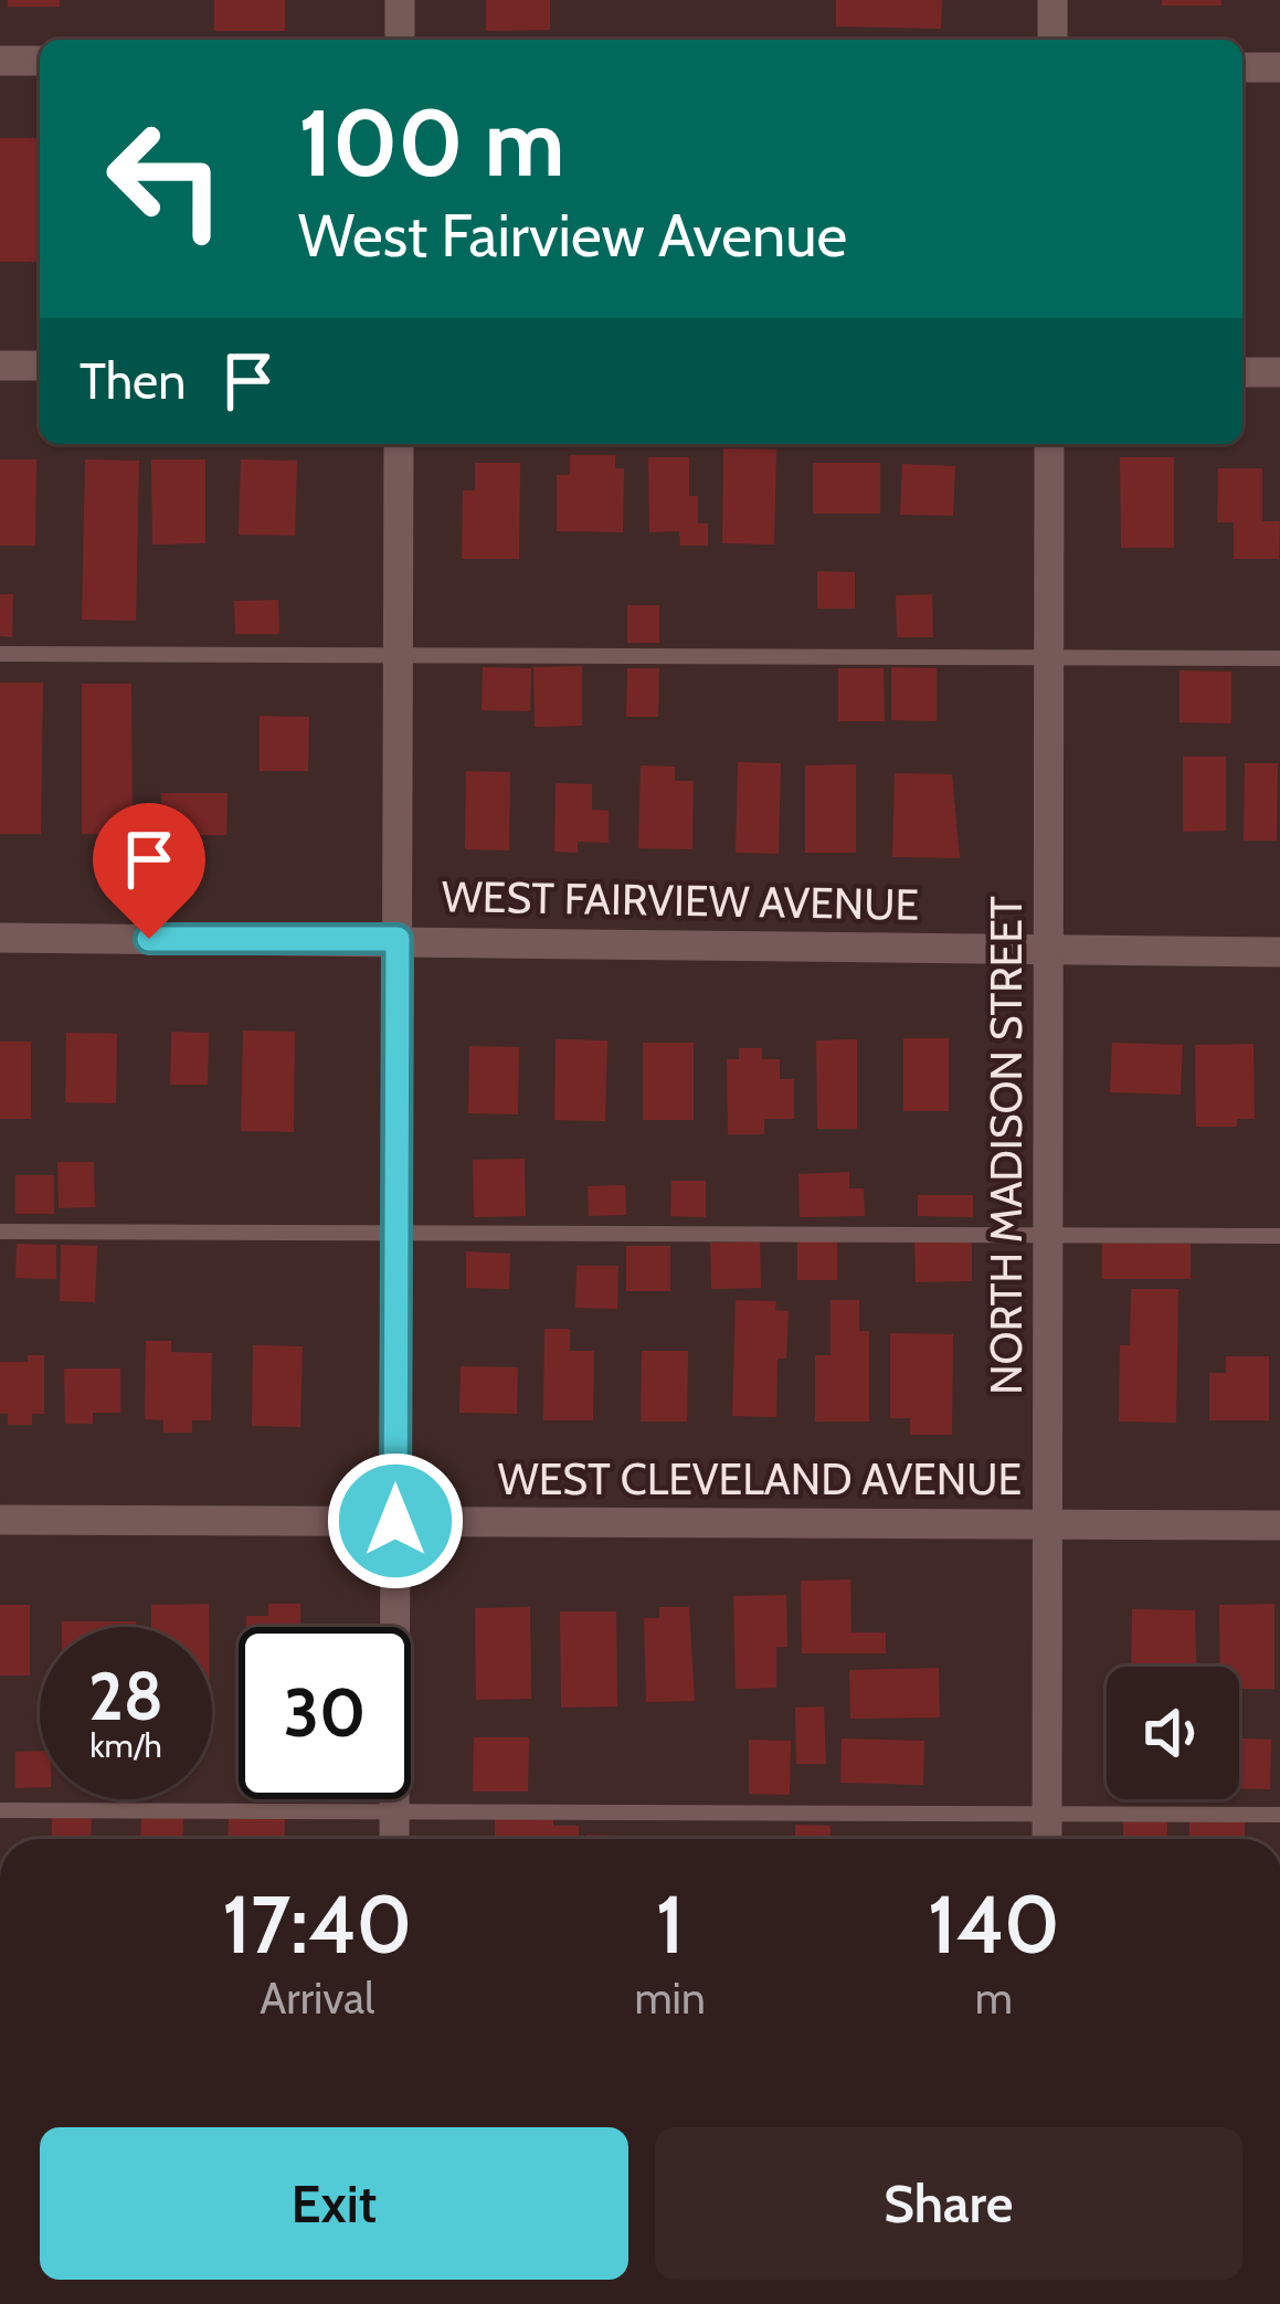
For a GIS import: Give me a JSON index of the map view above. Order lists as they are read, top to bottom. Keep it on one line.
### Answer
{"streets":{"street":["WEST FAIRVIEW AVENUE","NORTH MADISON STREET","WEST CLEVELAND AVENUE"]},"crossings":[["WEST FAIRVIEW AVENUE","NORTH MADISON STREET"],["NORTH MADISON STREET","WEST CLEVELAND AVENUE"]],"page":{"turn":["100 m","West Fairview Avenue"],"then":"Then","speed":"28 km/h","limit":"30","eta":["17:40","Arrival","1","min","140","m"],"buttons":["Exit","Share"]}}
